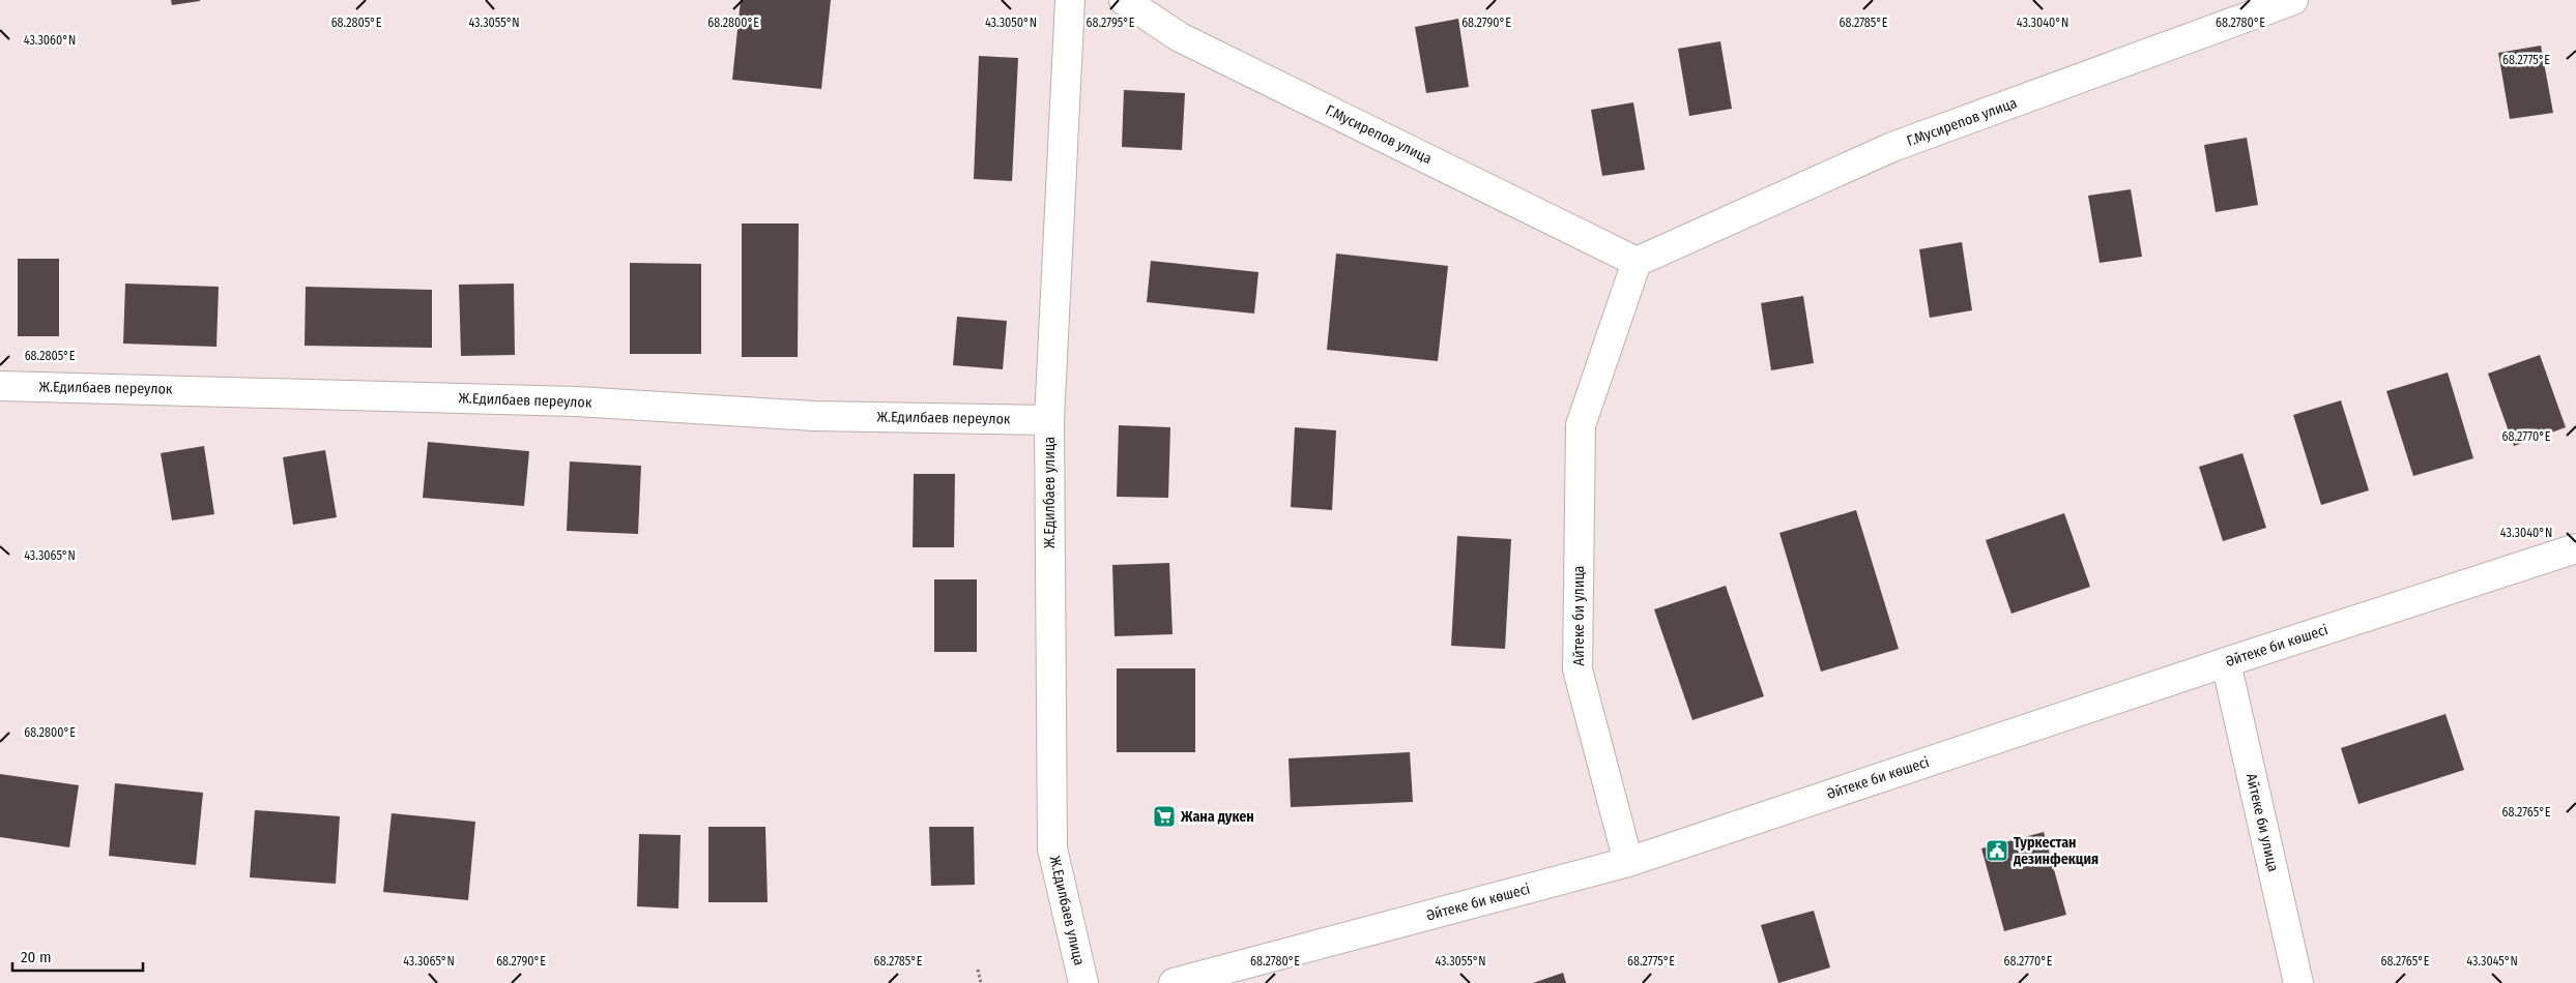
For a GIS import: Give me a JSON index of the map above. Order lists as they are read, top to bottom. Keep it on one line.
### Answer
{"streets":{"street":["Г.Мусирепов улица","Ж.Едилбаев переулок","Ж.Едилбаев улица","Айтеке би улица","Әйтеке би көшесі"]},"crossings":[["Г.Мусирепов улица","Айтеке би улица"],["Ж.Едилбаев переулок","Ж.Едилбаев улица"],["Айтеке би улица","Әйтеке би көшесі"]],"places":{"supermarket":["Жана дукен"],"public building":["Туркестан дезинфекция"]},"scale_bar":"20 m","coordinates":["68.2805°E","43.3055°N","68.2800°E","43.3050°N","68.2795°E","68.2785°E","43.3040°N","68.2780°E","68.2790°E","43.3060°N","68.2775°E","68.2770°E","43.3065°N","68.2765°E","43.3045°N"]}
